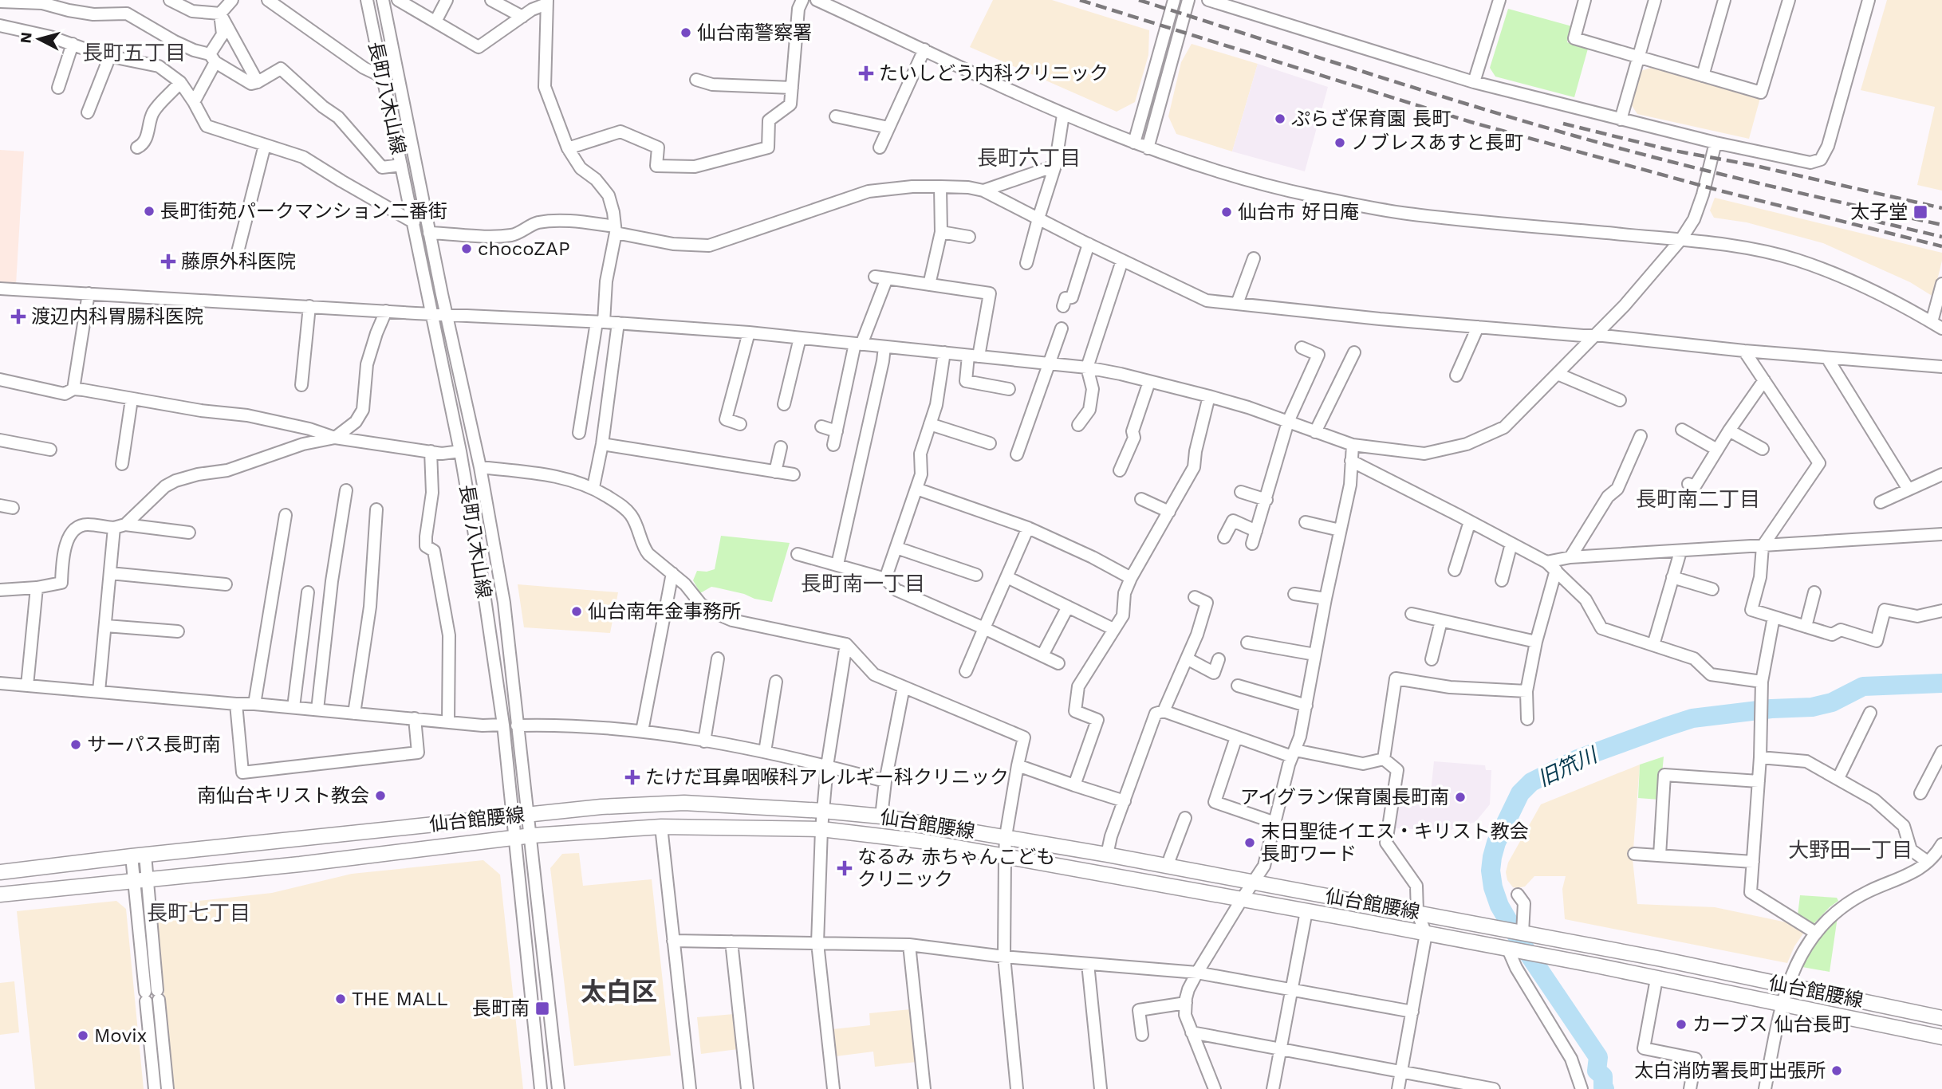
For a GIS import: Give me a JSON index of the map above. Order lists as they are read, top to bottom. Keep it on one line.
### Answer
{"streets":{"main road":["仙台館腰線"],"street":["長町八木山線"]},"crossings":[["長町八木山線","仙台館腰線"]],"districts":["長町五丁目","長町六丁目","長町南二丁目","長町南一丁目","大野田一丁目","長町七丁目","太白区"],"water":["旧笊川"],"places":{"other":["仙台南警察署","ぷらざ保育園 長町","ノブレスあすと長町","長町街苑パークマンション二番街","仙台市 好日庵","chocoZAP","仙台南年金事務所","サーパス長町南","南仙台キリスト教会","アイグラン保育園長町南","末日聖徒イエス・キリスト教会 長町ワード","THE MALL","カーブス 仙台長町","Movix","太白消防署長町出張所"],"health":["たいしどう内科クリニック","藤原外科医院","渡辺内科胃腸科医院","たけだ耳鼻咽喉科アレルギー科クリニック","なるみ 赤ちゃんこども クリニック"],"transit":["太子堂","長町南"]},"north":"left"}
